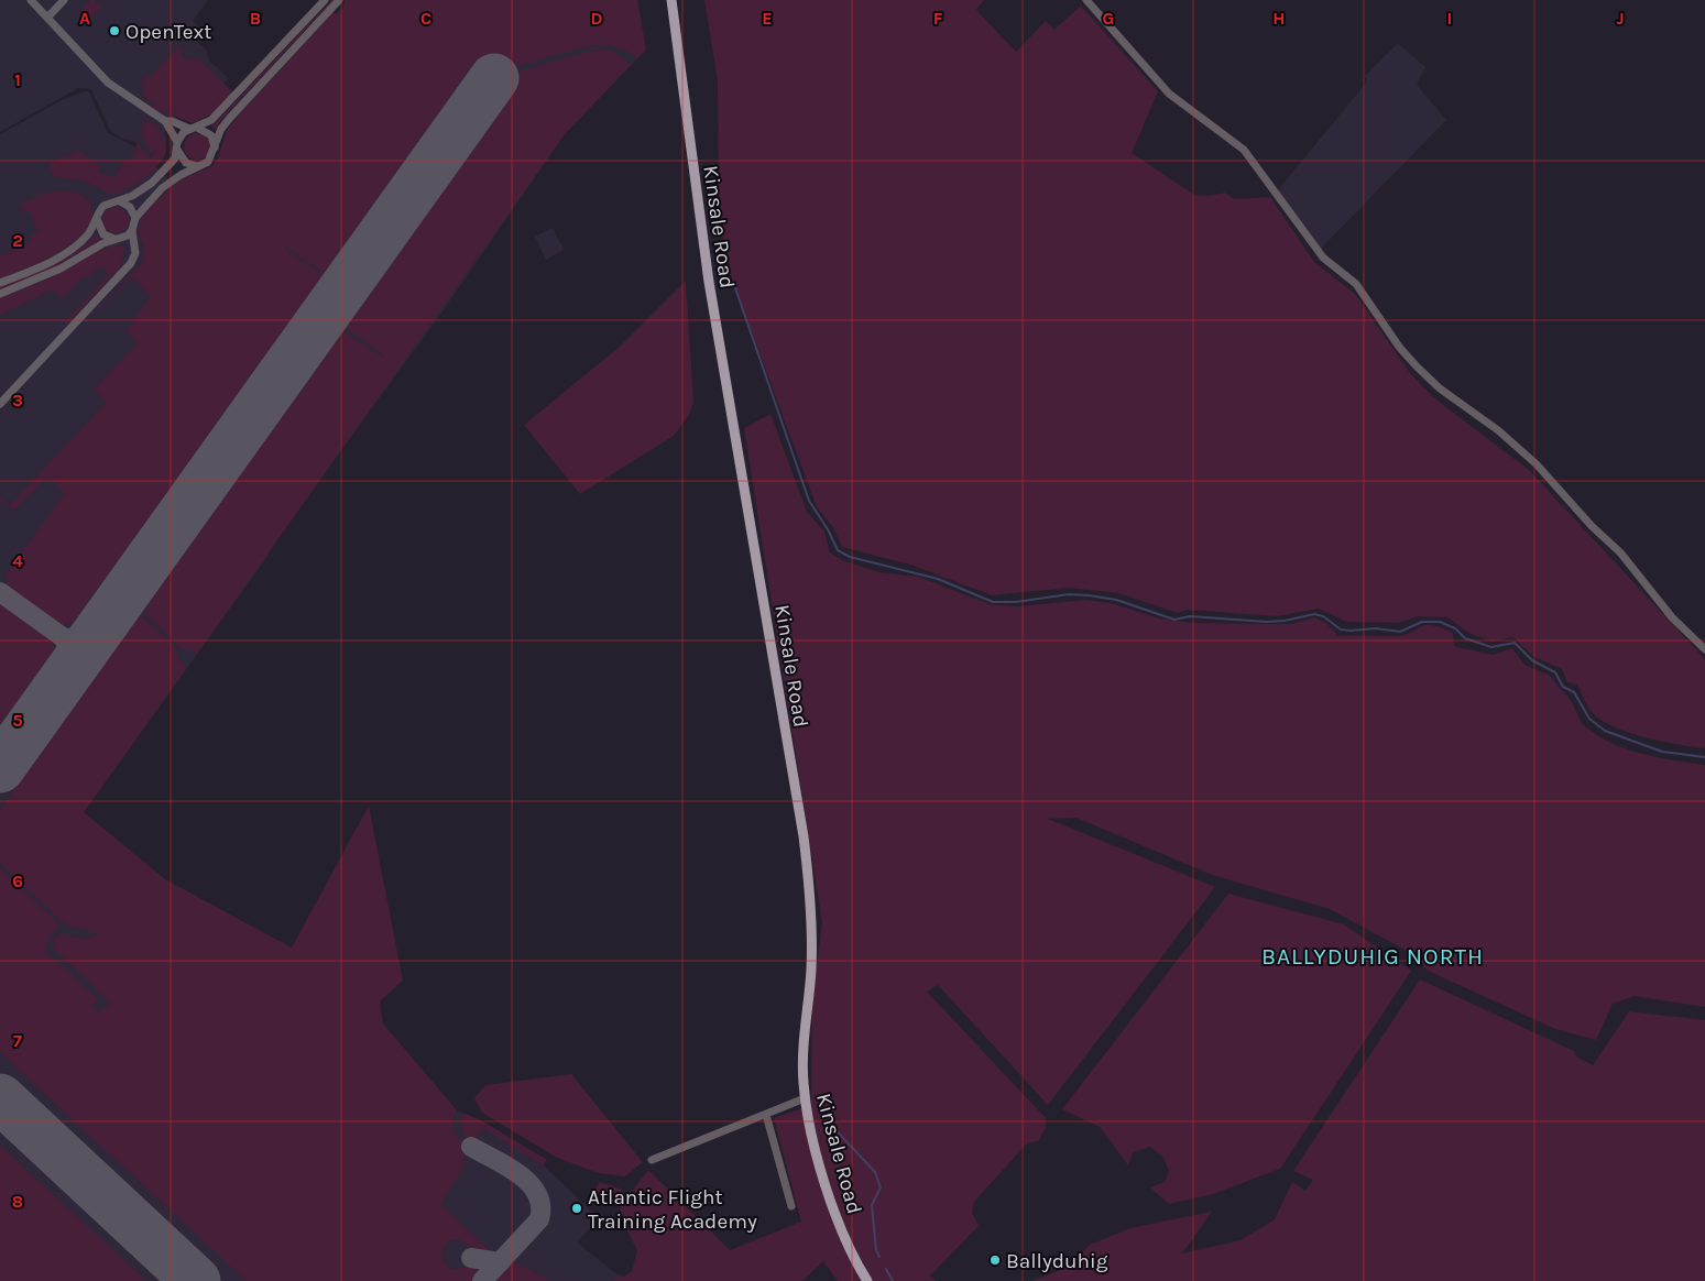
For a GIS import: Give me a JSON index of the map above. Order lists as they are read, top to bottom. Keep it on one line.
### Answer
{"streets":{"main road":["Kinsale Road"]},"districts":["BALLYDUHIG NORTH"],"places":["OpenText","Atlantic Flight Training Academy","Ballyduhig"],"grid":{"columns":["A","B","C","D","E","F","G","H","I","J"],"rows":["1","2","3","4","5","6","7","8"]}}
